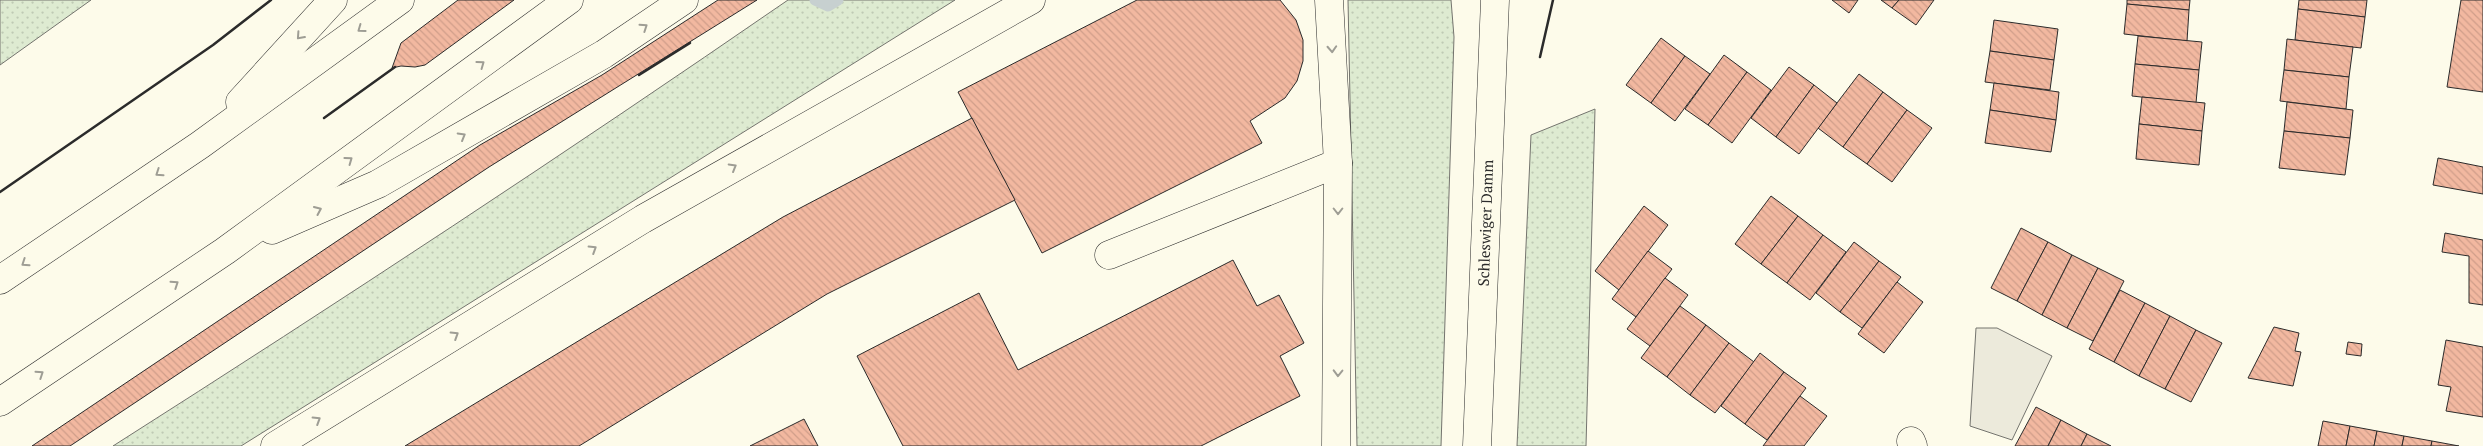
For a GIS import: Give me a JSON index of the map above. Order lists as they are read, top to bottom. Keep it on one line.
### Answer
{"streets":{"main road":["Schleswiger Damm"]}}
